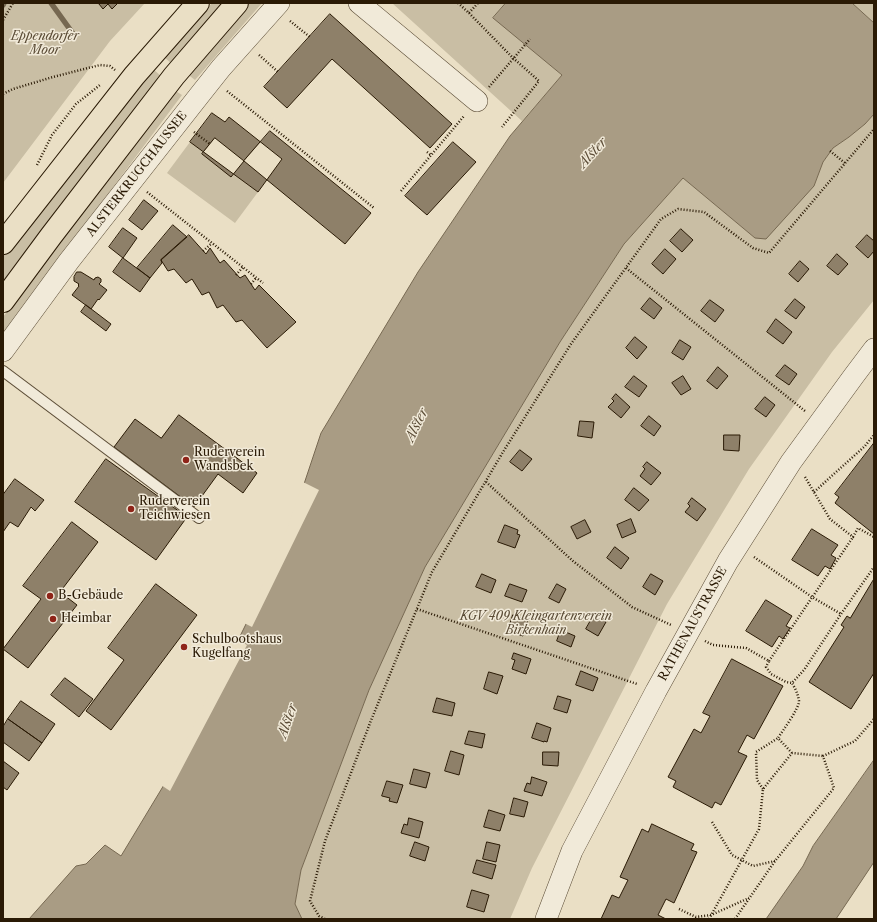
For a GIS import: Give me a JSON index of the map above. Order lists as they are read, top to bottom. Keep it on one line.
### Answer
{"streets":{"street":["ALSTERKRUGCHAUSSEE","RATHENAUSTRASSE"]},"water":["Alster"],"parks":["Eppendorfer Moor","KGV 409 Kleingartenverein Birkenhain"],"places":["Ruderverein Wandsbek","Ruderverein Teichwiesen","B-Gebäude","Heimbar","Schulbootshaus Kugelfang"]}
